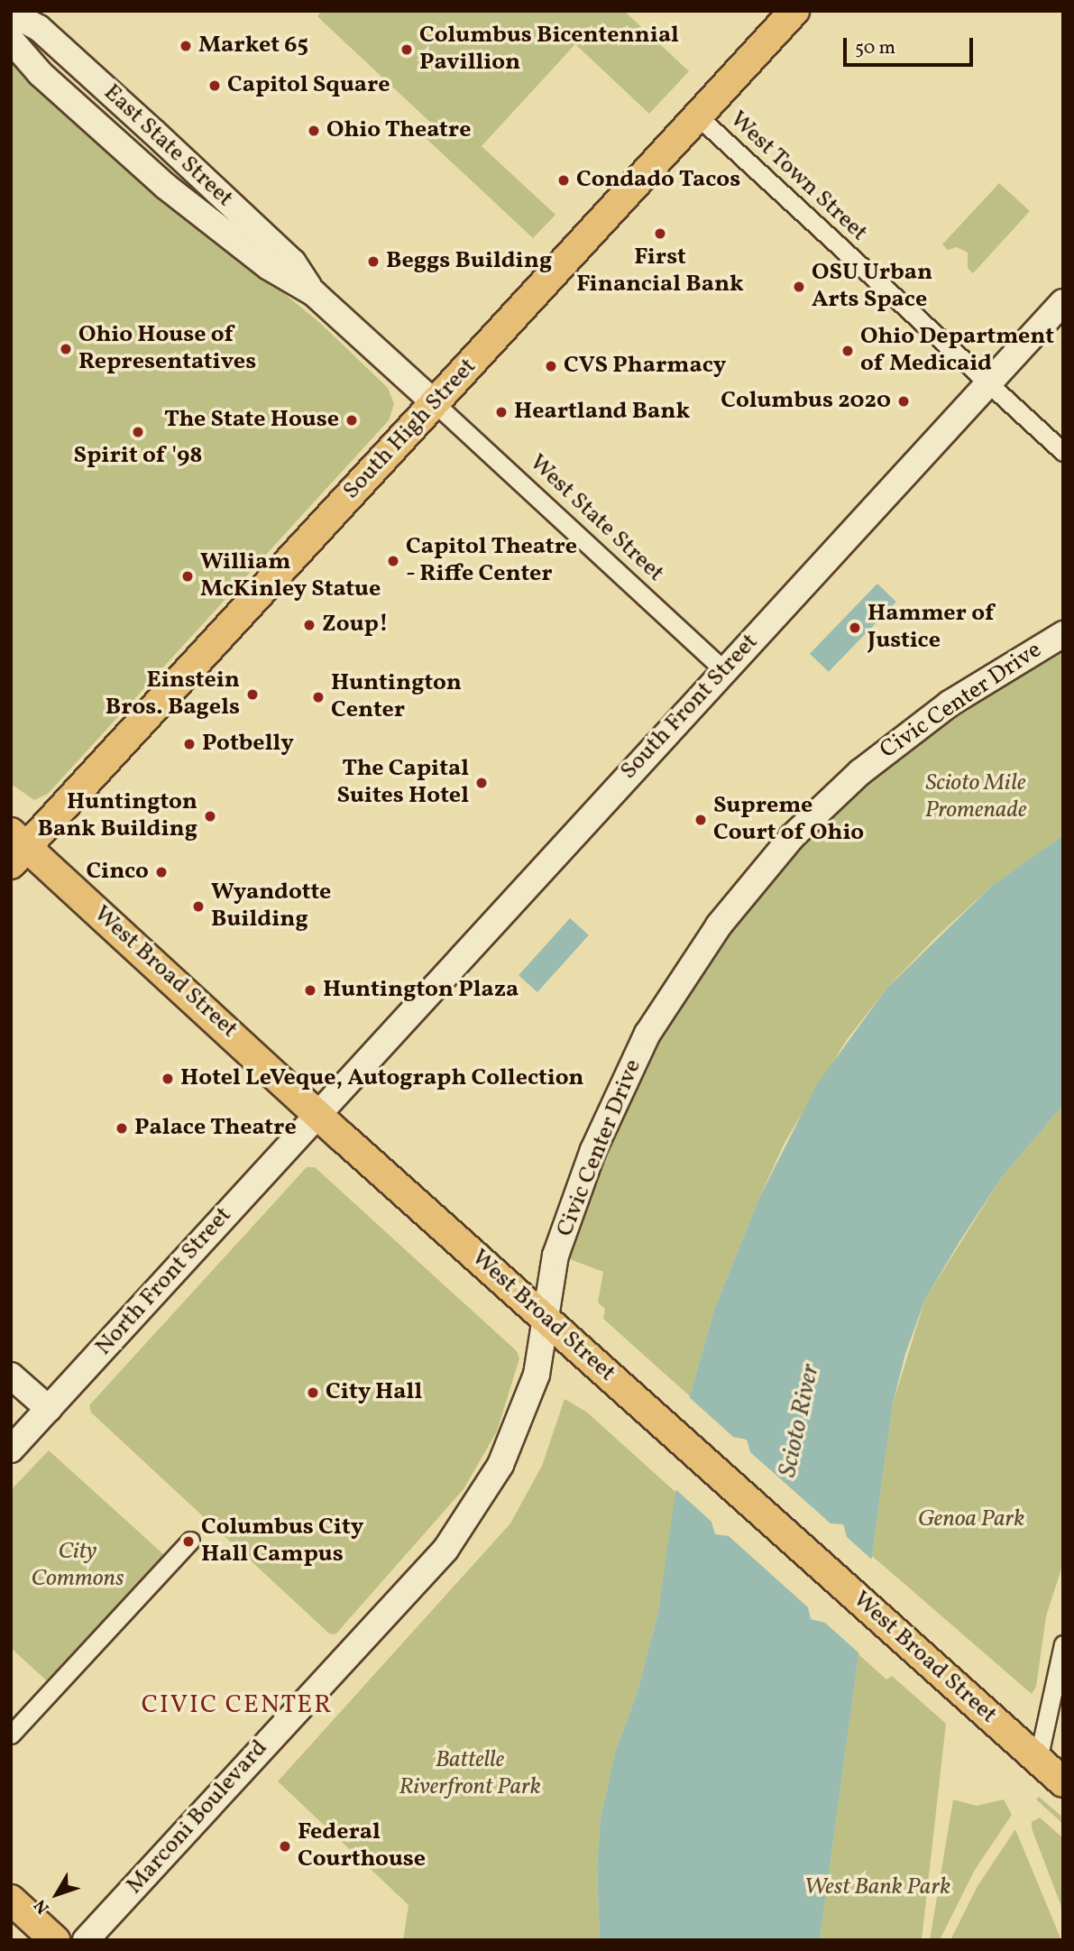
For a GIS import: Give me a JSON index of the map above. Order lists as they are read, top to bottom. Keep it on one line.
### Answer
{"streets":{"main road":["South High Street","West Broad Street"],"street":["East State Street","West Town Street","West State Street","Civic Center Drive","South Front Street","North Front Street","Marconi Boulevard"]},"crossings":[["East State Street","South High Street"],["East State Street","West State Street"],["West Town Street","South High Street"],["West Town Street","South Front Street"],["South High Street","West State Street"],["South High Street","West Broad Street"],["West State Street","South Front Street"],["Civic Center Drive","West Broad Street"],["Civic Center Drive","Marconi Boulevard"],["South Front Street","West Broad Street"],["South Front Street","North Front Street"],["West Broad Street","North Front Street"],["West Broad Street","Marconi Boulevard"]],"districts":["CIVIC CENTER"],"water":["Scioto River"],"parks":["Scioto Mile Promenade","Genoa Park","City Commons","Battelle Riverfront Park","West Bank Park"],"places":["Market 65","Columbus Bicentennial Pavillion","Capitol Square","Ohio Theatre","Condado Tacos","First Financial Bank","Beggs Building","OSU Urban Arts Space","Ohio House of Representatives","Ohio Department of Medicaid","CVS Pharmacy","Columbus 2020","Heartland Bank","The State House","Spirit of '98","Capitol Theatre - Riffe Center","William McKinley Statue","Zoup!","Hammer of Justice","Einstein Bros. Bagels","Huntington Center","Potbelly","The Capital Suites Hotel","Huntington Bank Building","Supreme Court of Ohio","Cinco","Wyandotte Building","Huntington Plaza","Hotel LeVeque, Autograph Collection","Palace Theatre","City Hall","Columbus City Hall Campus","Federal Courthouse"],"scale_bar":"50 m","north":"bottom left"}
